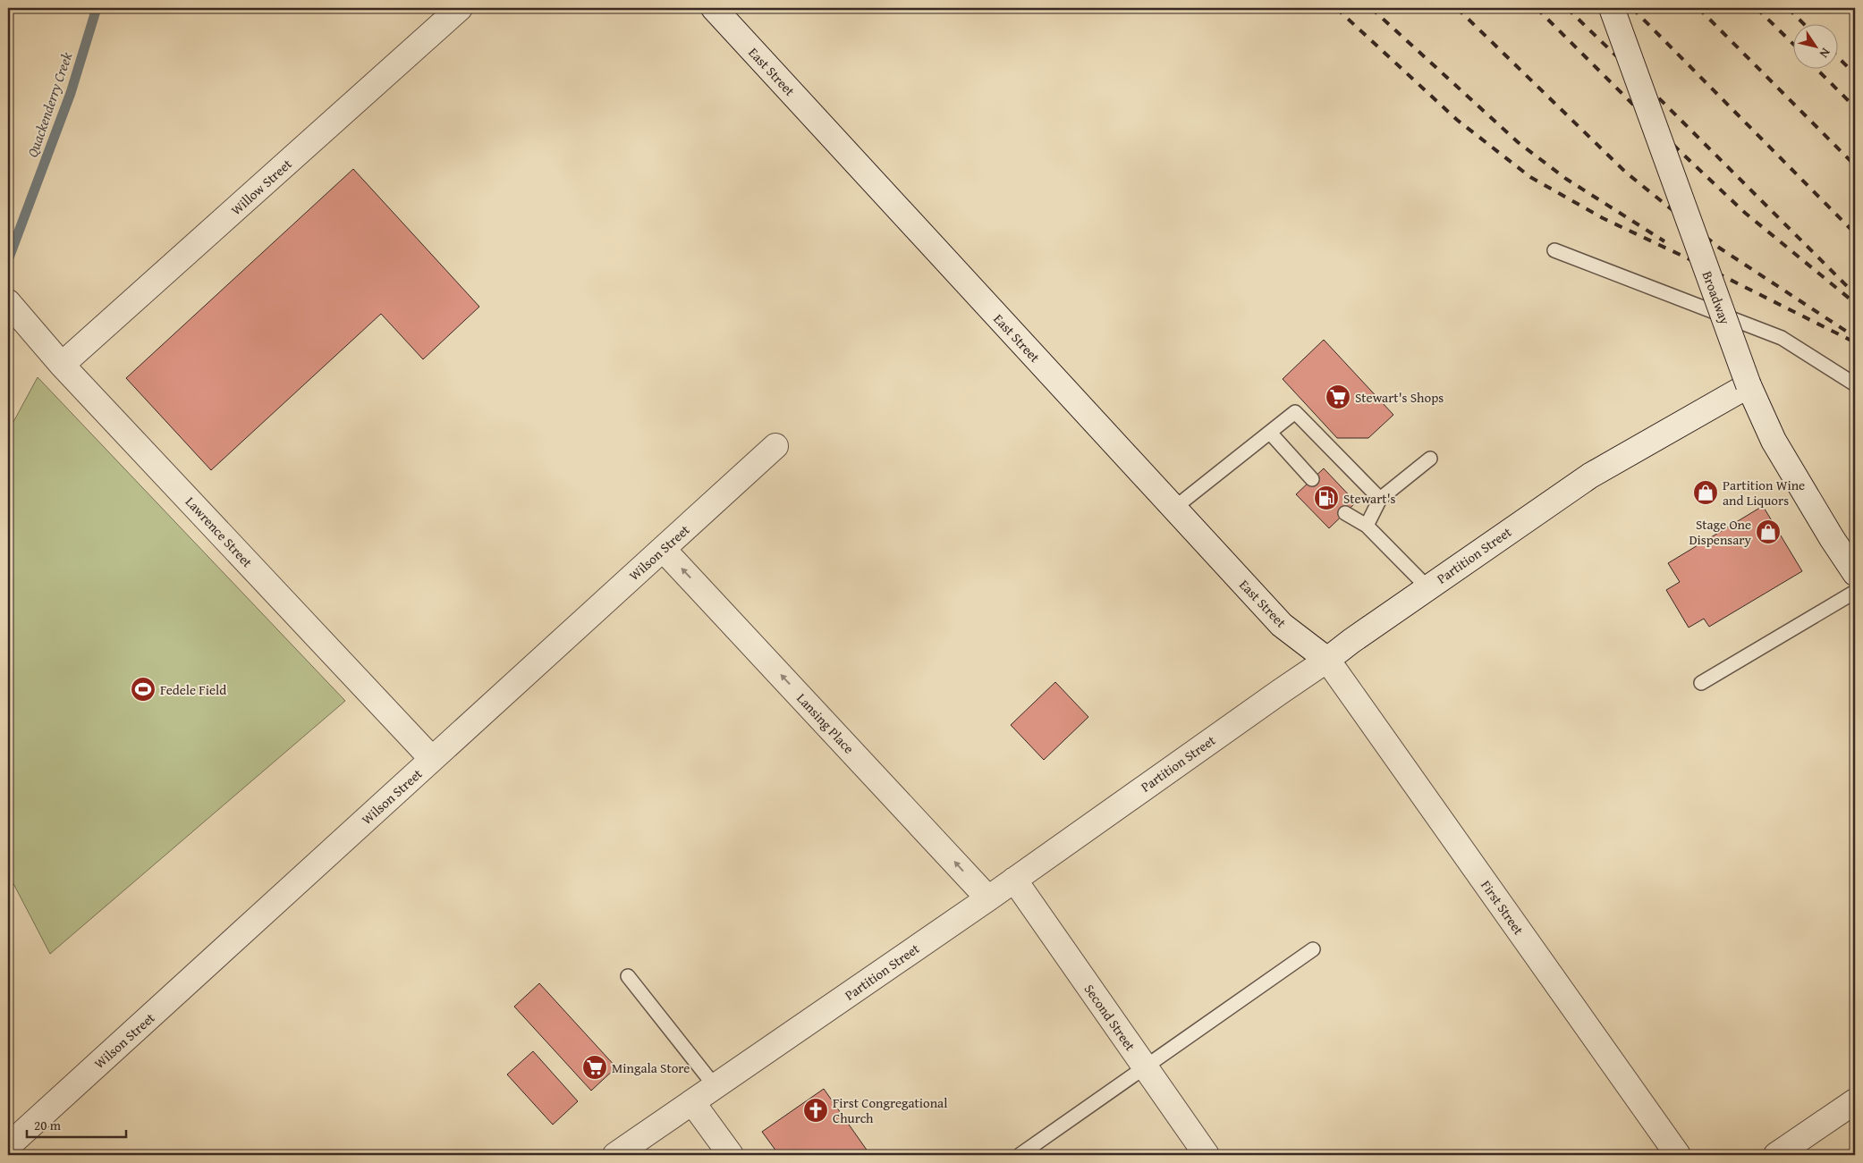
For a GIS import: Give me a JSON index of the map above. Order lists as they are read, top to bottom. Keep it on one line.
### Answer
{"streets":{"street":["East Street","Willow Street","Broadway","Lawrence Street","Wilson Street","Partition Street","Lansing Place","First Street","Second Street"]},"crossings":[["East Street","Partition Street"],["East Street","First Street"],["Willow Street","Lawrence Street"],["Broadway","Partition Street"],["Lawrence Street","Wilson Street"],["Wilson Street","Lansing Place"],["Partition Street","Lansing Place"],["Partition Street","First Street"],["Partition Street","Second Street"]],"one_way":["Lansing Place"],"water":["Quackenderry Creek"],"places":{"supermarket":["Stewart's Shops","Mingala Store"],"shop":["Partition Wine and Liquors","Stage One Dispensary"],"fuel station":["Stewart's"],"sports":["Fedele Field"],"church":["First Congregational Church"]},"scale_bar":"20 m","north":"bottom right"}
